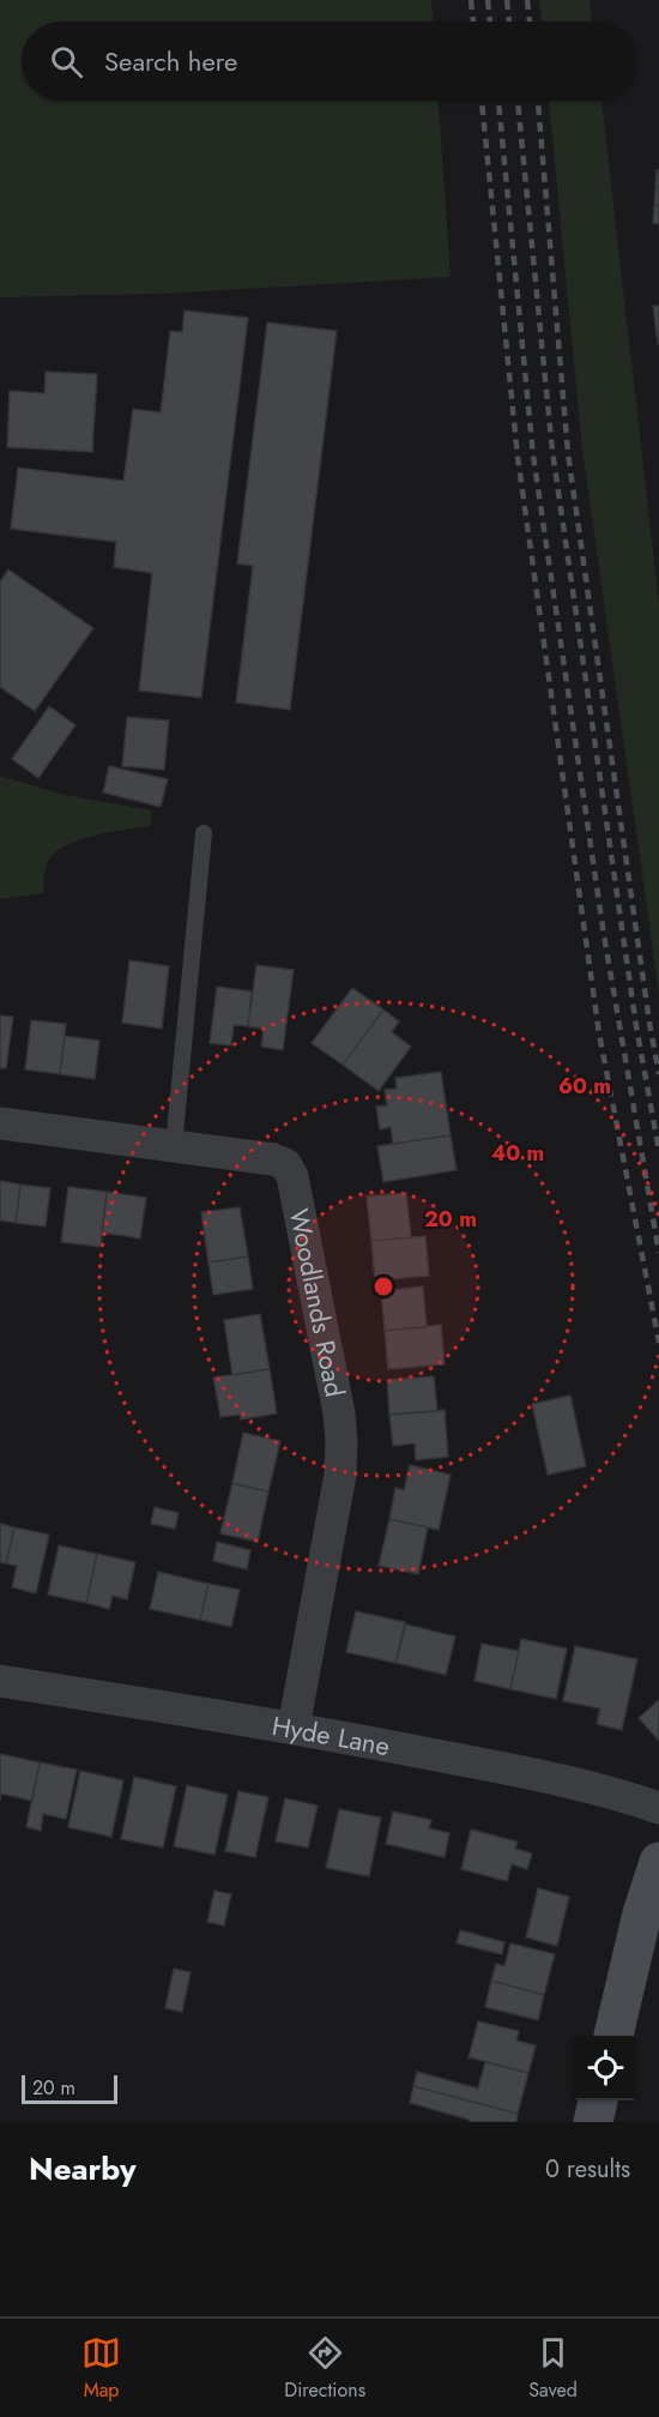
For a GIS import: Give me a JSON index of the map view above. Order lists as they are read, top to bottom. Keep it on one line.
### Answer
{"streets":{"street":["Woodlands Road","Hyde Lane"]},"crossings":[["Woodlands Road","Hyde Lane"]],"scale_bar":"20 m","page":{"search":"Search here","scale":"20 m","heading":["Nearby","0 results"],"nav":["Map","Directions","Saved"]},"rings":["60 m","40 m","20 m"]}
